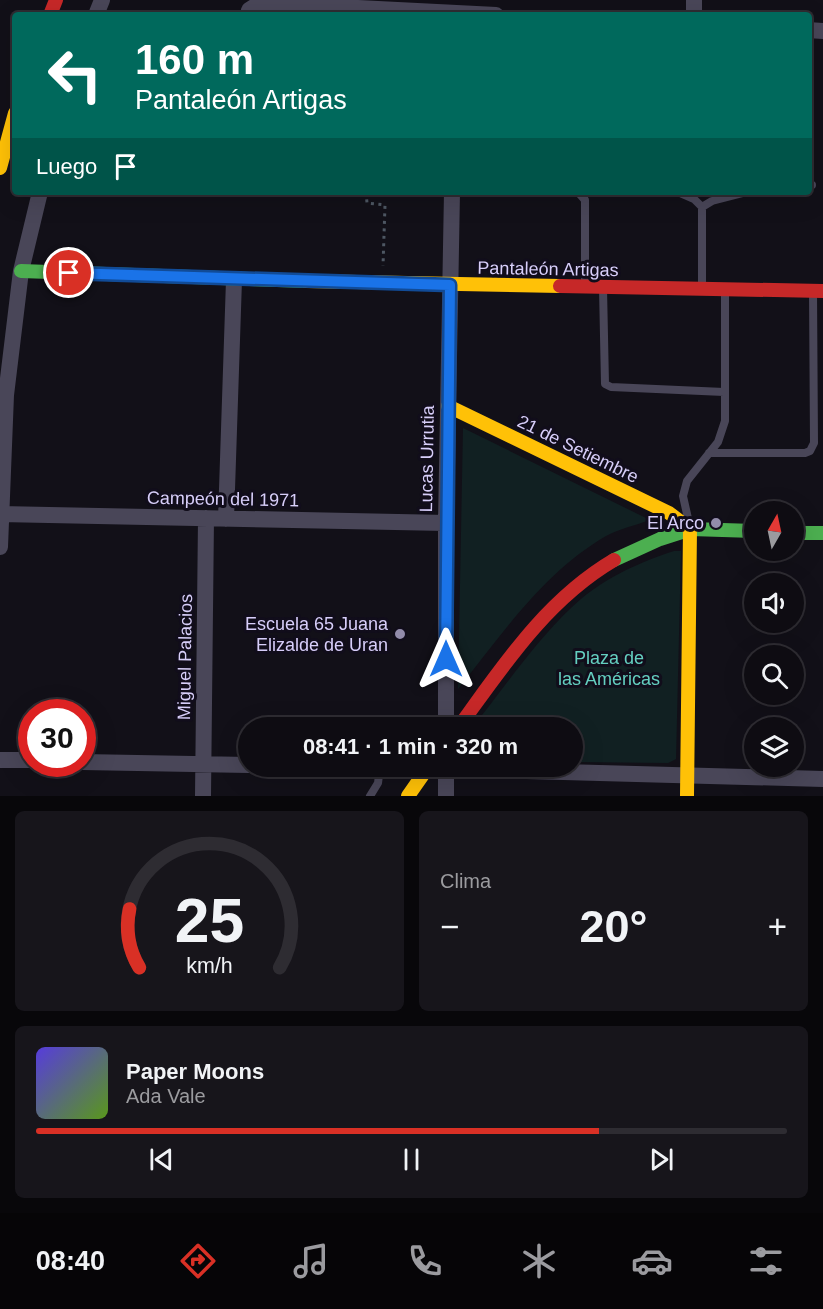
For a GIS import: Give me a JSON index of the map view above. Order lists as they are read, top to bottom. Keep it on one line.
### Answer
{"streets":{"main road":["Pantaleón Artigas","21 de Setiembre"],"street":["Lucas Urrutia","Campeón del 1971","Miguel Palacios"]},"crossings":[["Pantaleón Artigas","Lucas Urrutia"],["21 de Setiembre","Lucas Urrutia"],["Lucas Urrutia","Campeón del 1971"],["Campeón del 1971","Miguel Palacios"]],"parks":["Plaza de las Américas"],"places":["El Arco","Escuela 65 Juana Elizalde de Uran"],"north":"top","page":{"turn":["160 m","Pantaleón Artigas"],"then":"Luego","limit":"30","trip":"08:41 · 1 min · 320 m","tile":"Clima","heat":["−","20°","+"],"song":["Paper Moons","Ada Vale"],"tabs":"08:40","gauge":["25","km/h"]}}
